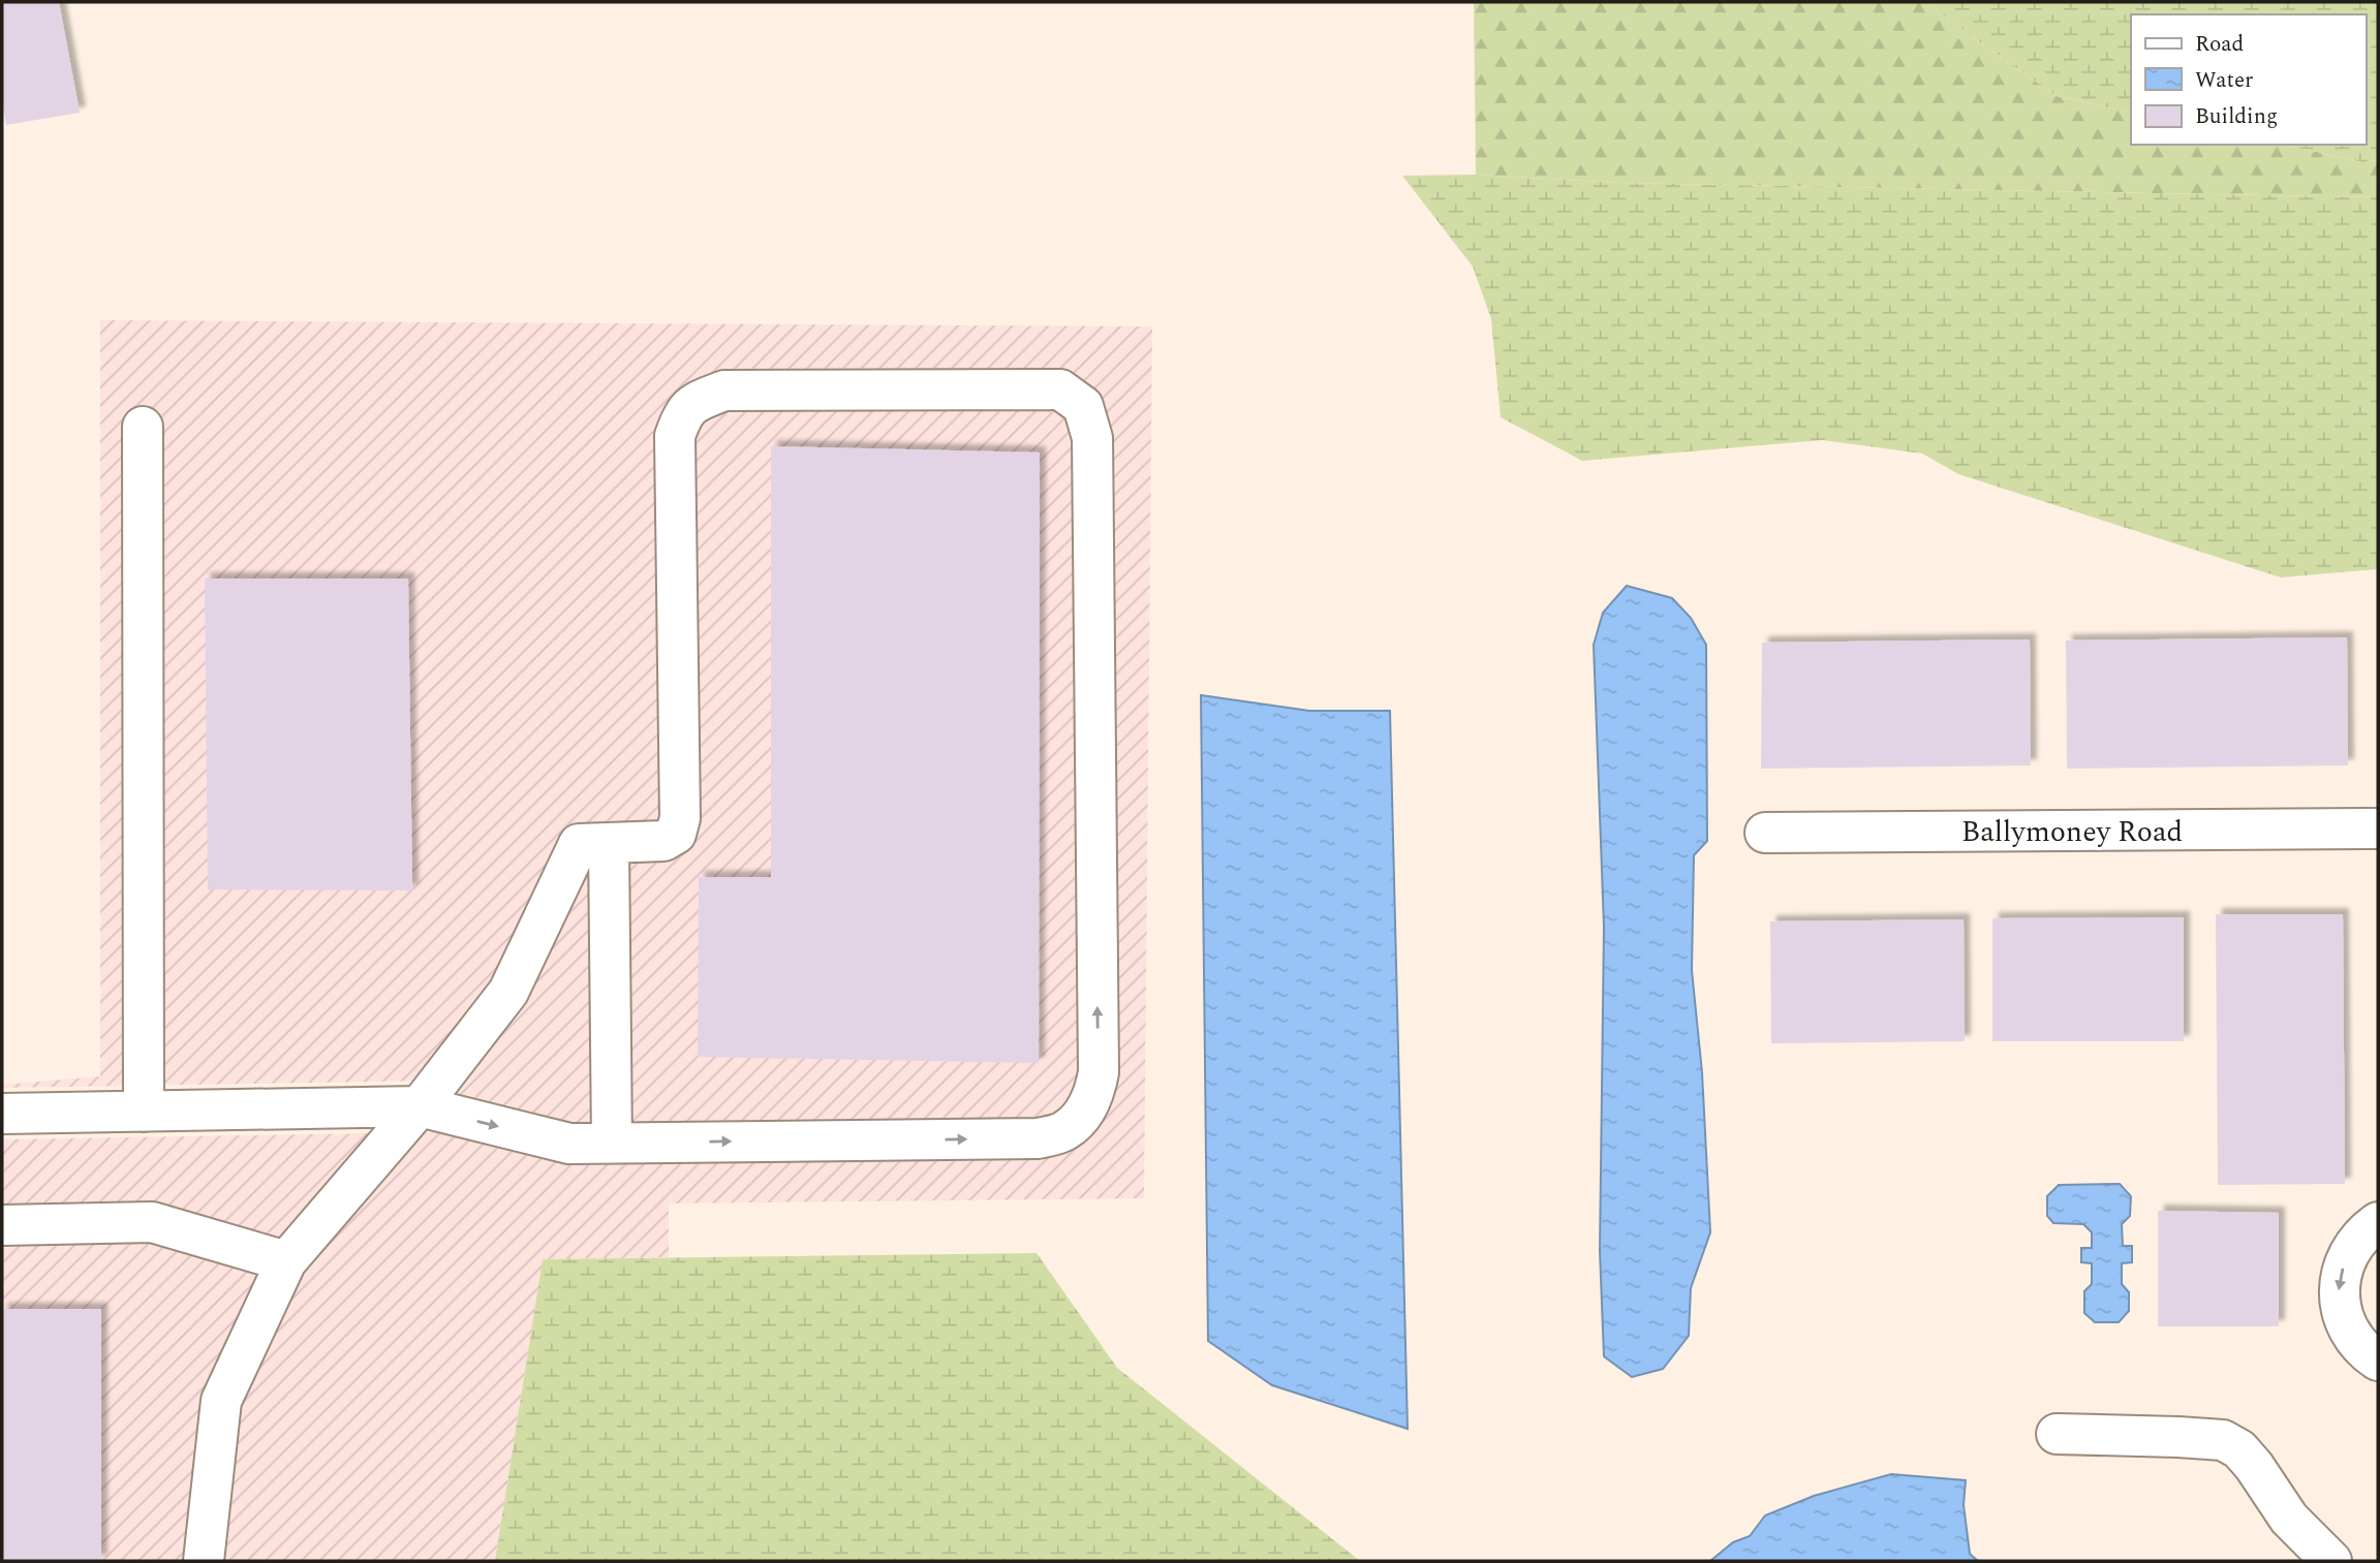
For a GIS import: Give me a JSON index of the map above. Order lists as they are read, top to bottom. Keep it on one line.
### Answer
{"streets":{"street":["Ballymoney Road"]},"legend":["Road","Water","Building"]}
